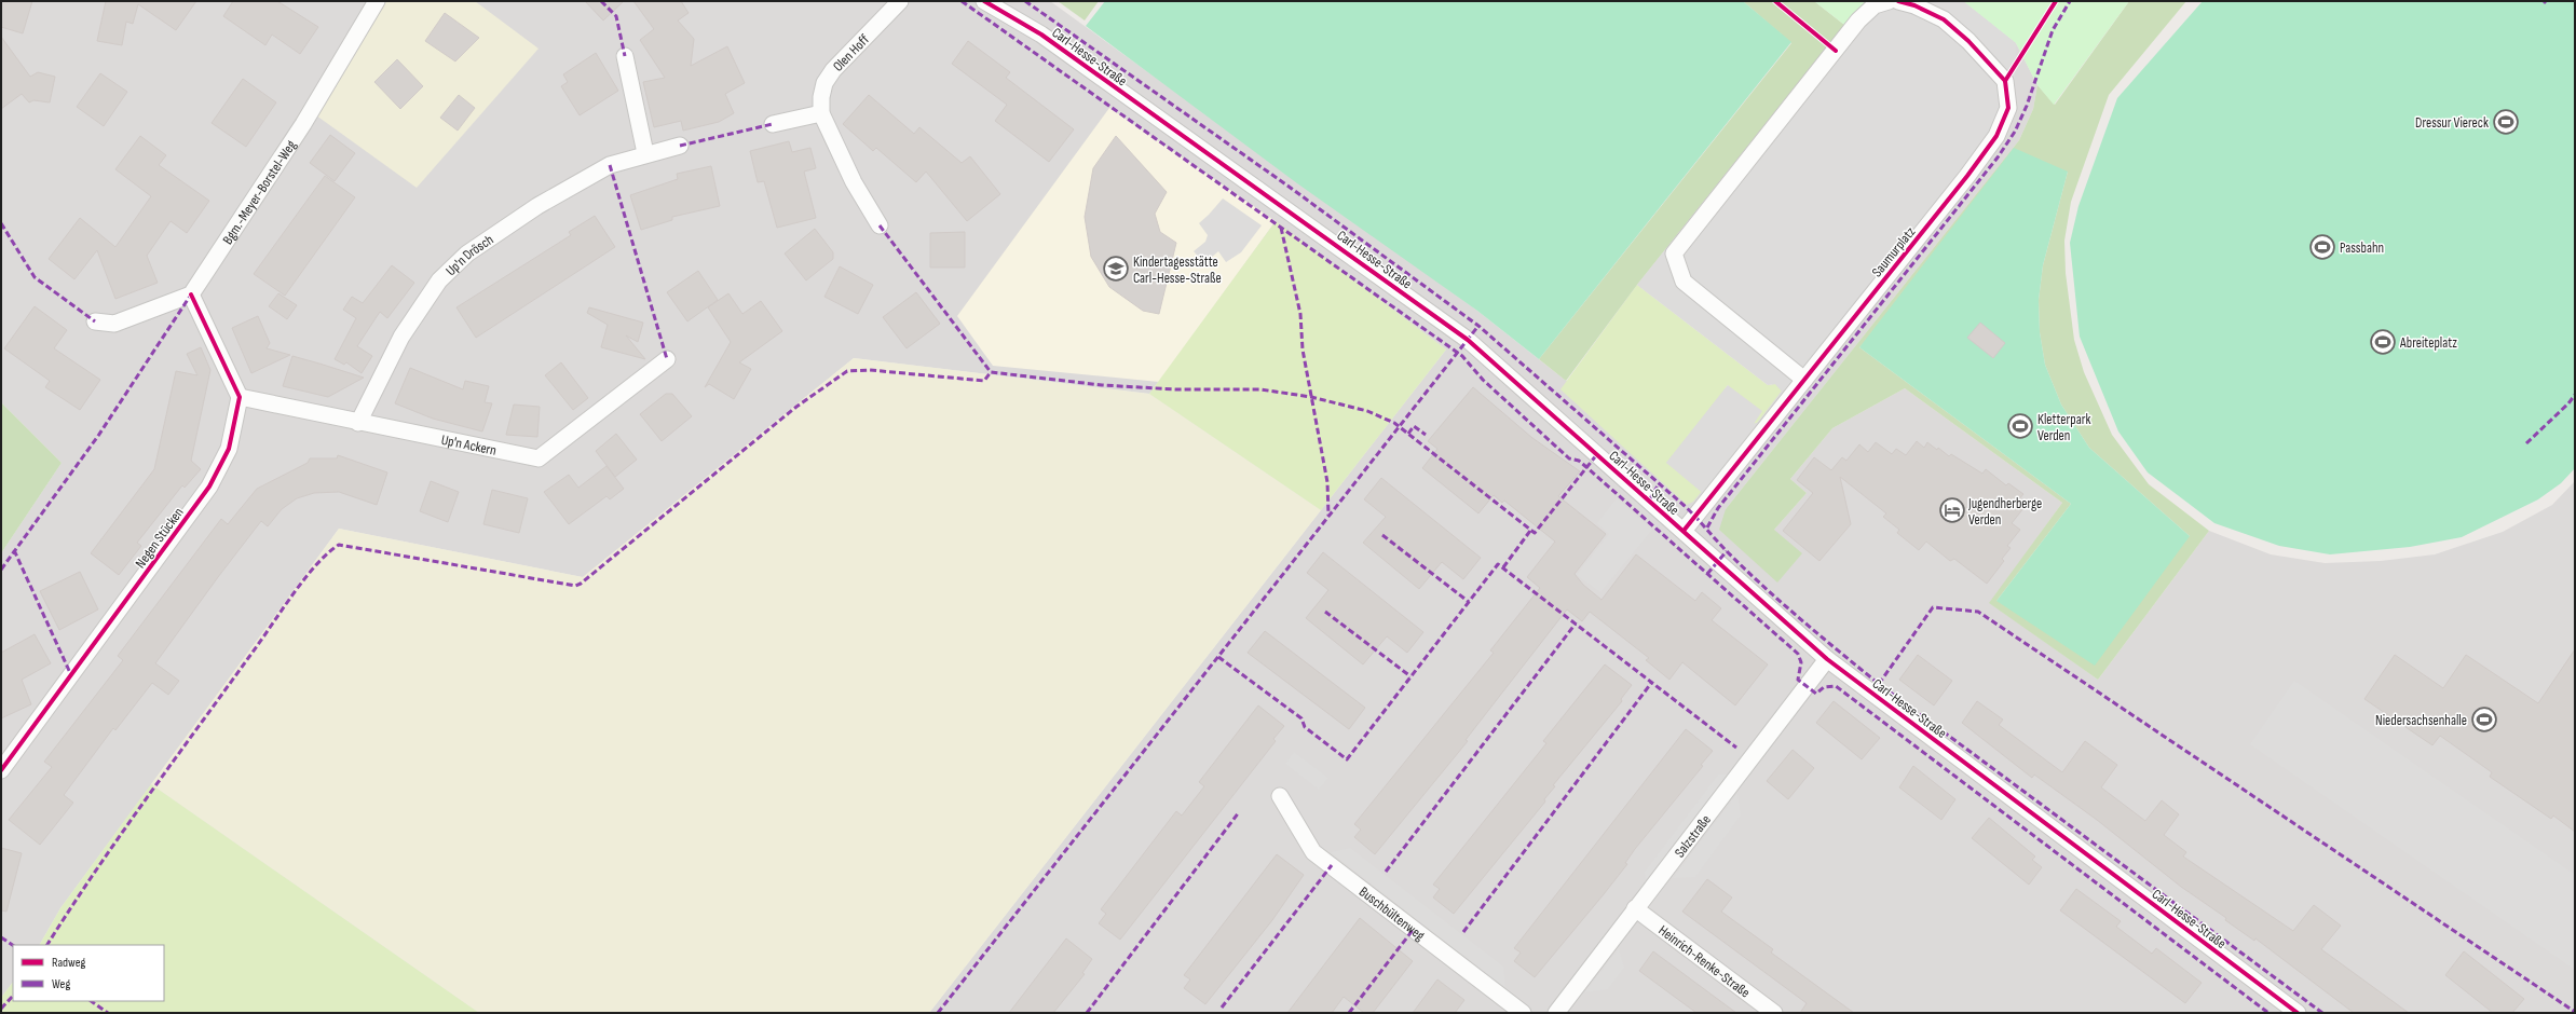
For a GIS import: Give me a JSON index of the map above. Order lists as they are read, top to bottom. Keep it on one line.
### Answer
{"streets":{"street":["Olen Hoff","Carl-Hesse-Straße","Bgm.-Meyer-Borstel-Weg","Saumurplatz","Up'n Drösch","Up'n Ackern","Negen Stücken","Salzstraße","Buschbültenweg","Heinrich-Renke-Straße"]},"crossings":[["Carl-Hesse-Straße","Saumurplatz"],["Carl-Hesse-Straße","Salzstraße"],["Up'n Drösch","Up'n Ackern"],["Up'n Ackern","Negen Stücken"],["Salzstraße","Heinrich-Renke-Straße"]],"places":{"sports":["Dressur Viereck","Passbahn","Abreiteplatz","Kletterpark Verden","Niedersachsenhalle"],"school or university":["Kindertagesstätte Carl-Hesse-Straße"],"hotel":["Jugendherberge Verden"]},"legend":["Radweg","Weg"]}
